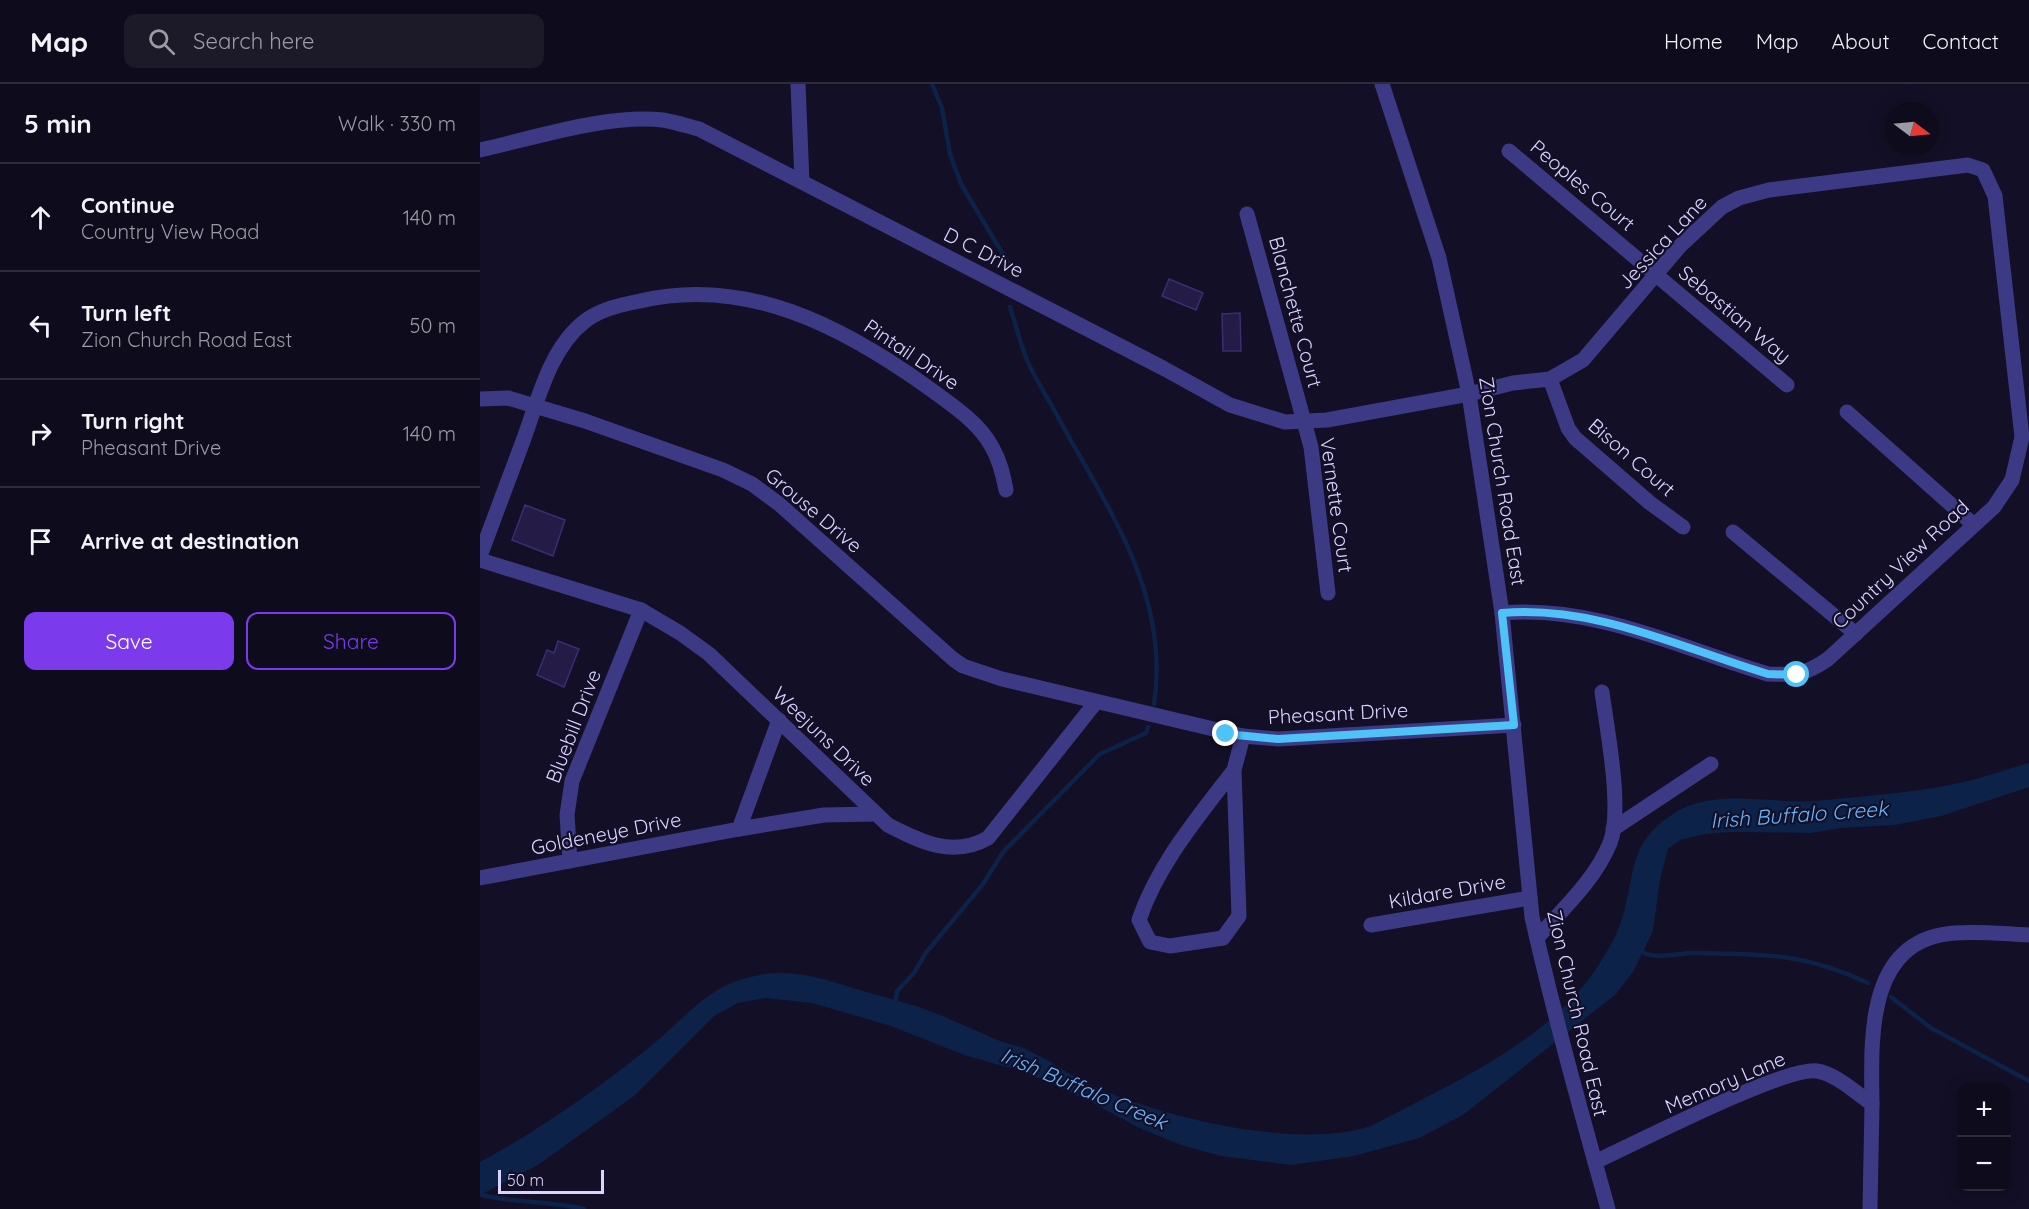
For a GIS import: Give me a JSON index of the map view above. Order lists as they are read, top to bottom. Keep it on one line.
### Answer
{"streets":{"street":["Peoples Court","Jessica Lane","D C Drive","Blanchette Court","Sebastian Way","Pintail Drive","Bison Court","Zion Church Road East","Vernette Court","Grouse Drive","Country View Road","Pheasant Drive","Bluebill Drive","Weejuns Drive","Goldeneye Drive","Kildare Drive","Memory Lane"]},"crossings":[["Peoples Court","Jessica Lane"],["Peoples Court","Sebastian Way"],["Jessica Lane","D C Drive"],["Jessica Lane","Sebastian Way"],["Jessica Lane","Bison Court"],["Jessica Lane","Zion Church Road East"],["Jessica Lane","Country View Road"],["D C Drive","Blanchette Court"],["D C Drive","Zion Church Road East"],["D C Drive","Vernette Court"],["Blanchette Court","Vernette Court"],["Pintail Drive","Grouse Drive"],["Pintail Drive","Weejuns Drive"],["Zion Church Road East","Country View Road"],["Zion Church Road East","Pheasant Drive"],["Zion Church Road East","Kildare Drive"],["Zion Church Road East","Memory Lane"],["Grouse Drive","Pheasant Drive"],["Grouse Drive","Weejuns Drive"],["Pheasant Drive","Weejuns Drive"],["Bluebill Drive","Weejuns Drive"],["Bluebill Drive","Goldeneye Drive"],["Weejuns Drive","Goldeneye Drive"]],"water":["Irish Buffalo Creek"],"scale_bar":"50 m","north":"right","page":{"header":"Map","search":"Search here","nav":["Home","Map","About","Contact"],"heading":["5 min","Walk · 330 m"],"list":[["Continue","Country View Road","140 m"],["Turn left","Zion Church Road East","50 m"],["Turn right","Pheasant Drive","140 m"],"Arrive at destination"],"buttons":["Save","Share"],"map_buttons":["+","−"],"scale":"50 m"}}
